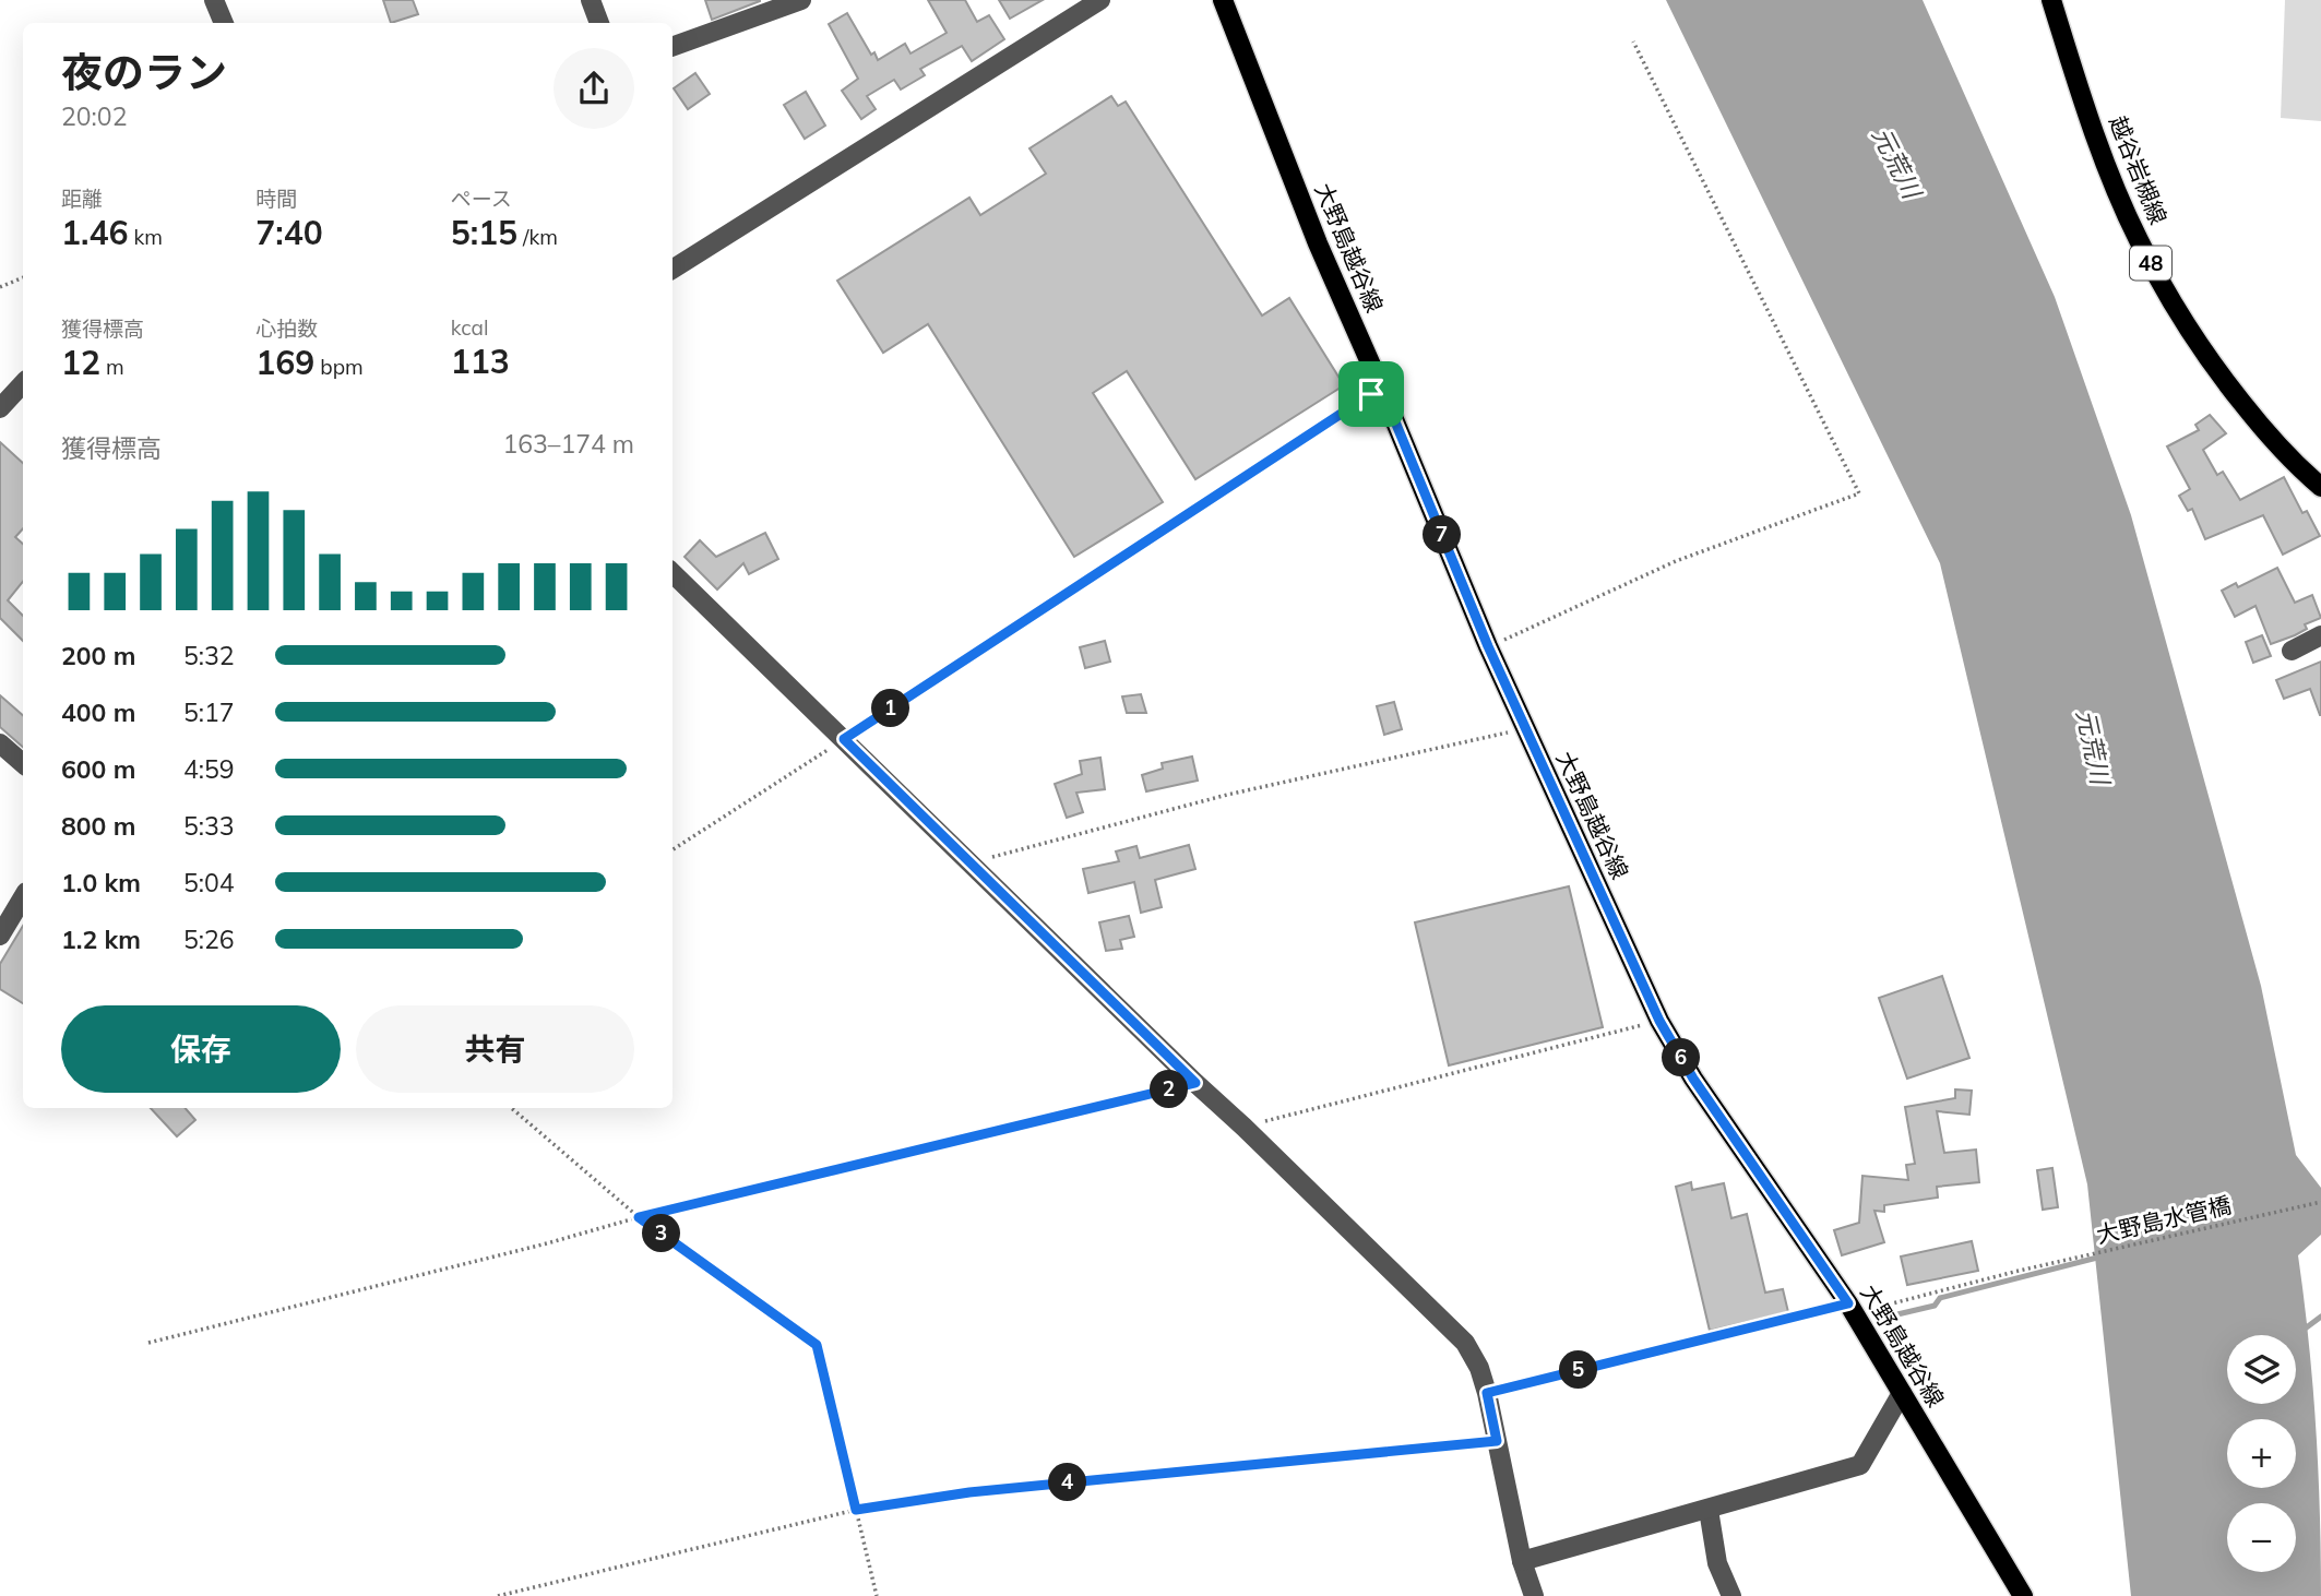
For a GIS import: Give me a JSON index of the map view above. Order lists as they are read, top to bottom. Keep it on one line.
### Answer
{"streets":{"main road":["越谷岩槻線","大野島越谷線","48"],"path":["大野島水管橋"]},"crossings":[["大野島越谷線","大野島水管橋"]],"water":["元荒川"],"page":{"heading":["夜のラン","20:02"],"stats":[["距離","1.46 km"],["時間","7:40"],["ペース","5:15 /km"],["獲得標高","12 m"],["心拍数","169 bpm"],["kcal","113"]],"chart":["獲得標高","163–174 m"],"pins":["7","1","6","2","3","5","4"],"list":[{"name":"200 m","note":"5:32"},{"name":"400 m","note":"5:17"},{"name":"600 m","note":"4:59"},{"name":"800 m","note":"5:33"},{"name":"1.0 km","note":"5:04"},{"name":"1.2 km","note":"5:26"}],"buttons":["保存","共有"],"map_buttons":["+","−"]}}
